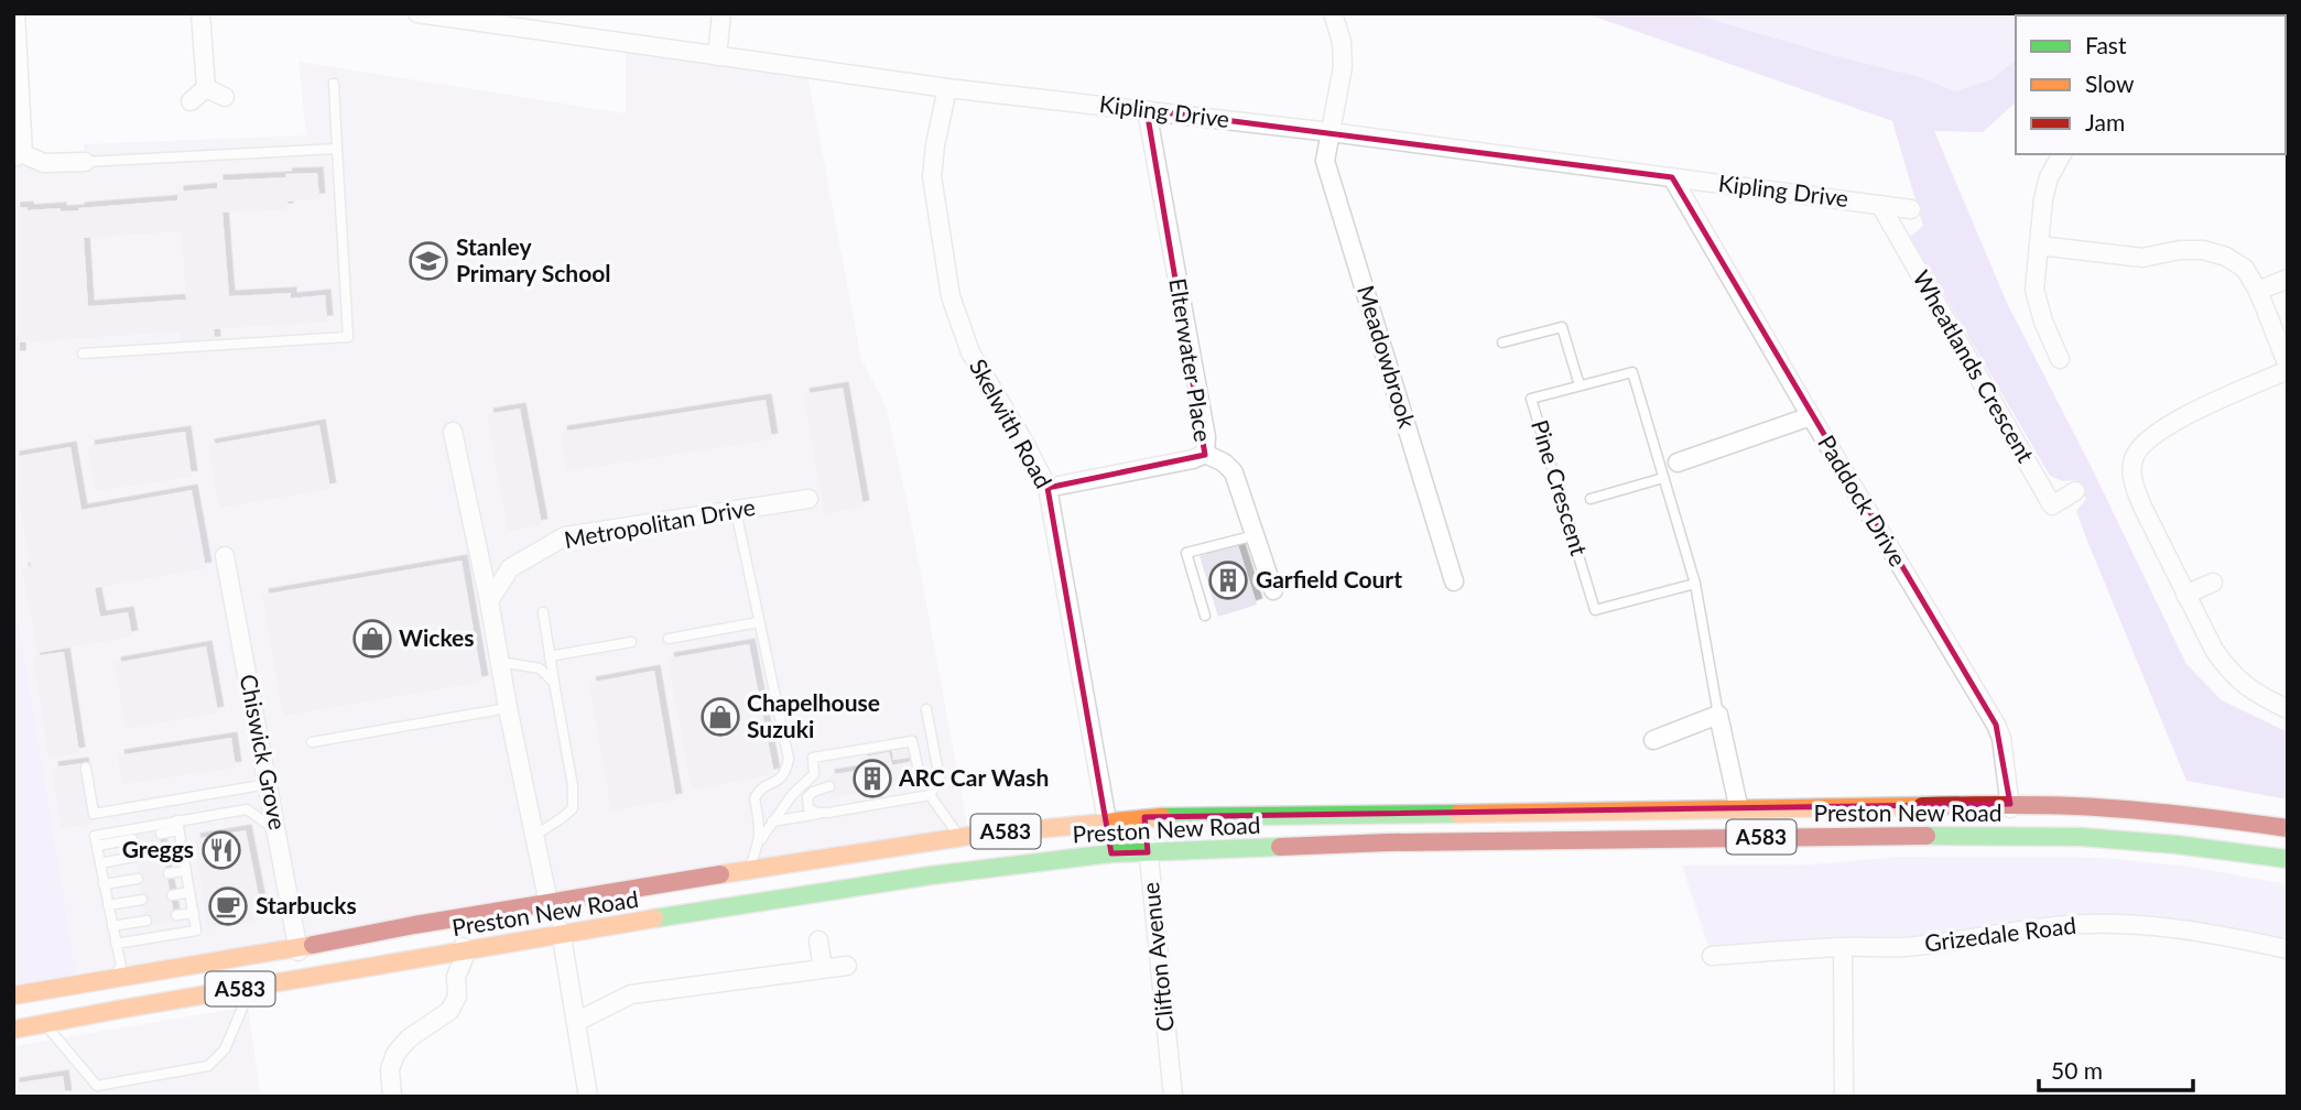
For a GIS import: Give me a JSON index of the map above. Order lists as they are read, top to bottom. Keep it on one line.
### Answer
{"streets":{"highway":["Preston New Road","A583"],"street":["Kipling Drive","Meadowbrook","Elterwater Place","Wheatlands Crescent","Skelwith Road","Paddock Drive","Metropolitan Drive","Chiswick Grove","Grizedale Road","Clifton Avenue"],"lane":["Pine Crescent"]},"crossings":[["Kipling Drive","Meadowbrook"],["Kipling Drive","Elterwater Place"],["Kipling Drive","Wheatlands Crescent"],["Kipling Drive","Skelwith Road"],["Kipling Drive","Paddock Drive"],["Skelwith Road","Preston New Road"],["Paddock Drive","Preston New Road"],["Chiswick Grove","Preston New Road"],["Preston New Road","Clifton Avenue"]],"places":{"school or university":["Stanley Primary School"],"building":["Garfield Court","ARC Car Wash"],"shop":["Wickes","Chapelhouse Suzuki"],"restaurant":["Greggs"],"cafe":["Starbucks"]},"legend":["Fast","Slow","Jam"],"scale_bar":"50 m"}
